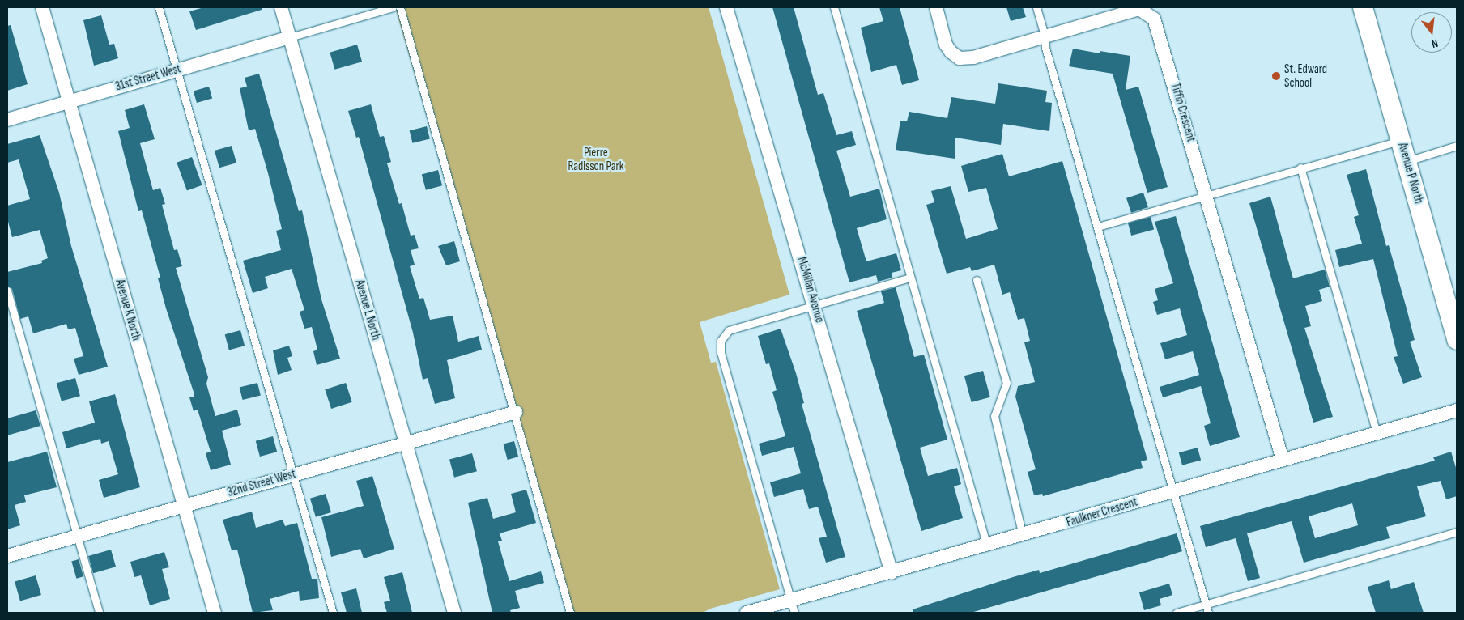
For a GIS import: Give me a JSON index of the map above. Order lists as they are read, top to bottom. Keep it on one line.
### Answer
{"streets":{"main road":["Avenue P North"],"street":["31st Street West","Tiffin Crescent","McMillan Avenue","Avenue K North","Avenue L North","32nd Street West","Faulkner Crescent"]},"crossings":[["31st Street West","Avenue K North"],["31st Street West","Avenue L North"],["Tiffin Crescent","Faulkner Crescent"],["McMillan Avenue","Faulkner Crescent"],["Avenue K North","32nd Street West"],["Avenue L North","32nd Street West"]],"parks":["Pierre Radisson Park"],"places":["St. Edward School"],"north":"bottom"}
